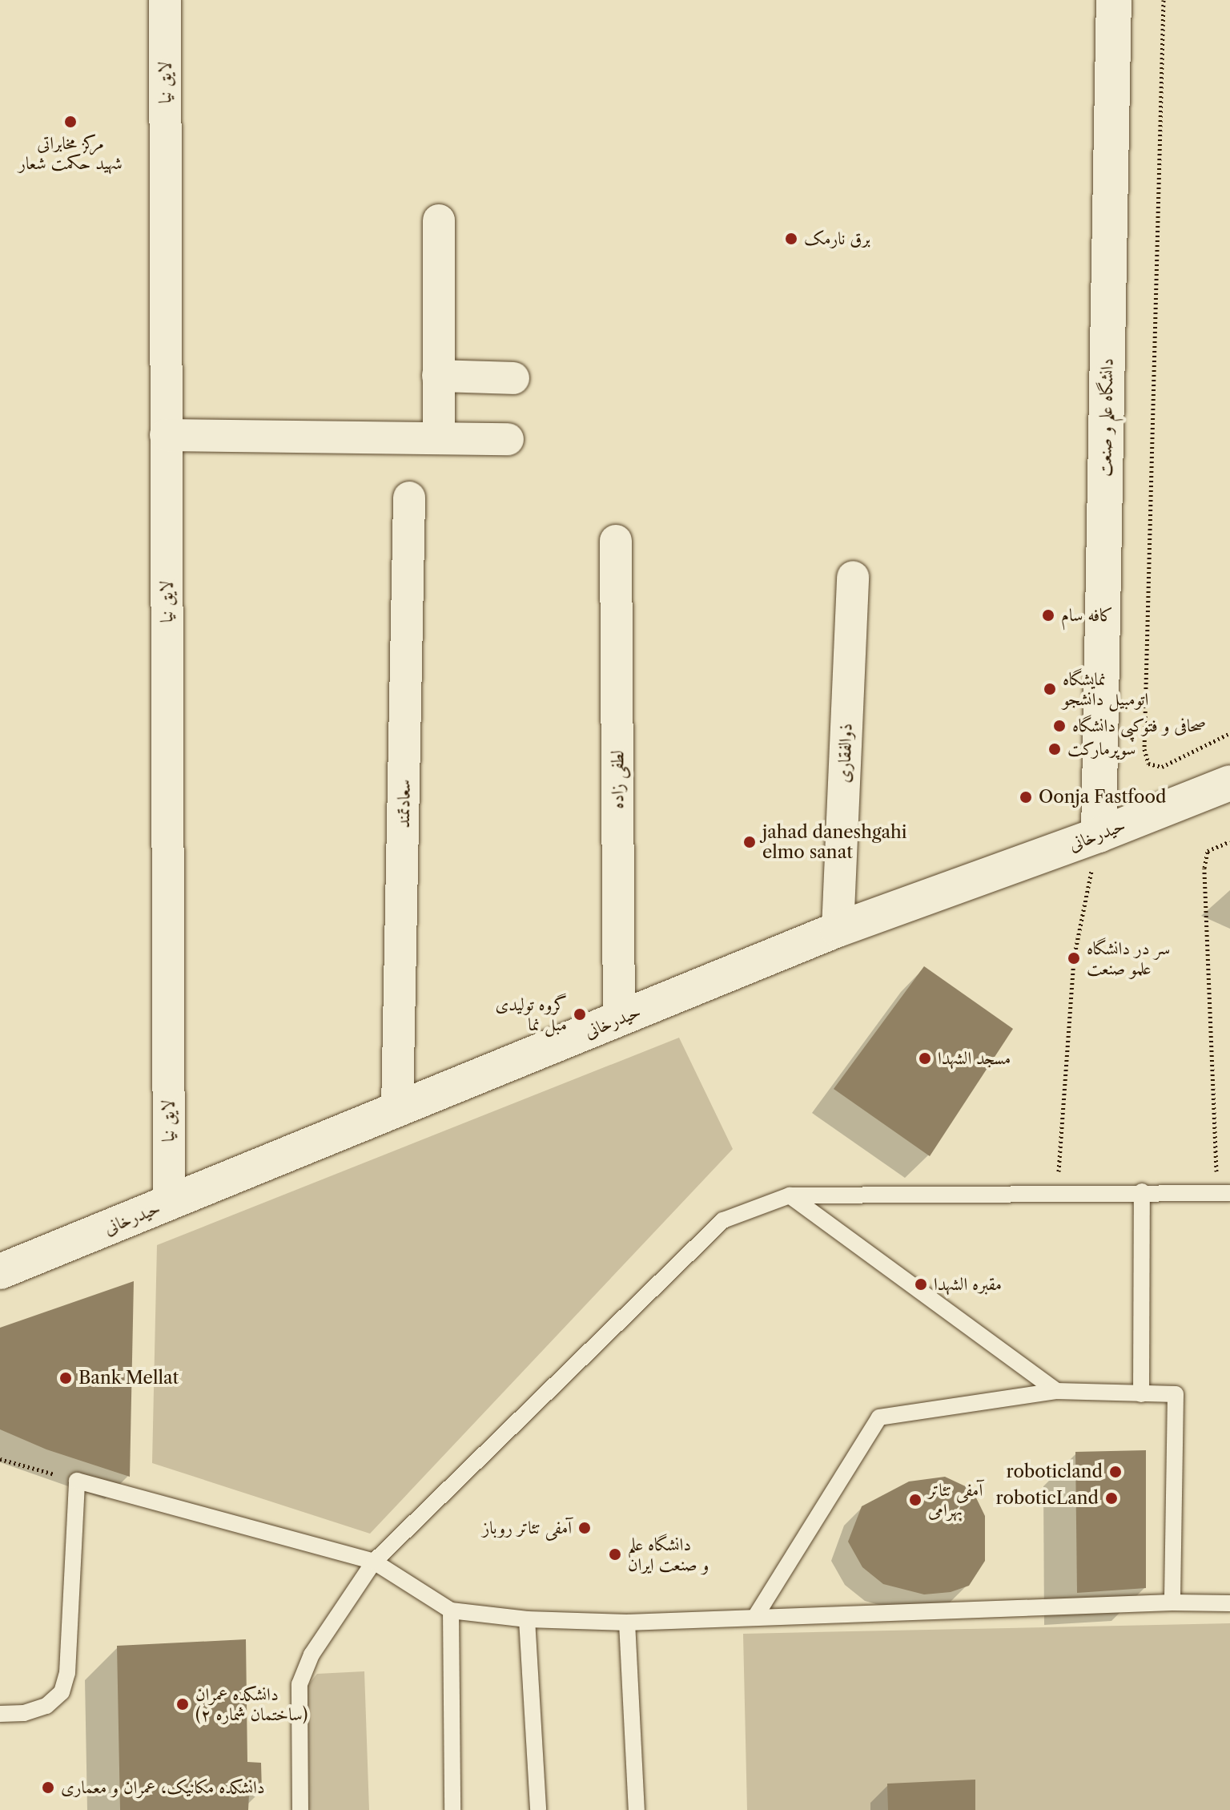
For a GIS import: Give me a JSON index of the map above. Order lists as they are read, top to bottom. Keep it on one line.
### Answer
{"streets":{"main road":["دانشگاه علم و صنعت","حیدرخانی"],"street":["لایق نیا","ذوالفقاری","لطفی زاده","سعادتمند"]},"crossings":[["لایق نیا","حیدرخانی"],["دانشگاه علم و صنعت","حیدرخانی"],["ذوالفقاری","حیدرخانی"],["لطفی زاده","حیدرخانی"],["سعادتمند","حیدرخانی"]],"places":["مرکز مخابراتی شهید حکمت شعار","برق نارمک","کافه سام","نمایشگاه اتومبیل دانشجو","صحافی و فتوکپی دانشگاه","سوپرمارکت","Oonja Fastfood","jahad daneshgahi elmo sanat","سر در دانشگاه علمو صنعت","گروه تولیدی مبل نما","مسجد الشهدا","مقبره الشهدا","Bank Mellat","roboticland","roboticLand","آمفی تئاتر بهرامی","آمفی تئاتر روباز","دانشگاه علم و صنعت ایران","دانشکده عمران (ساختمان شماره ۲)","دانشکده مکانیک، عمران و معماری"]}
